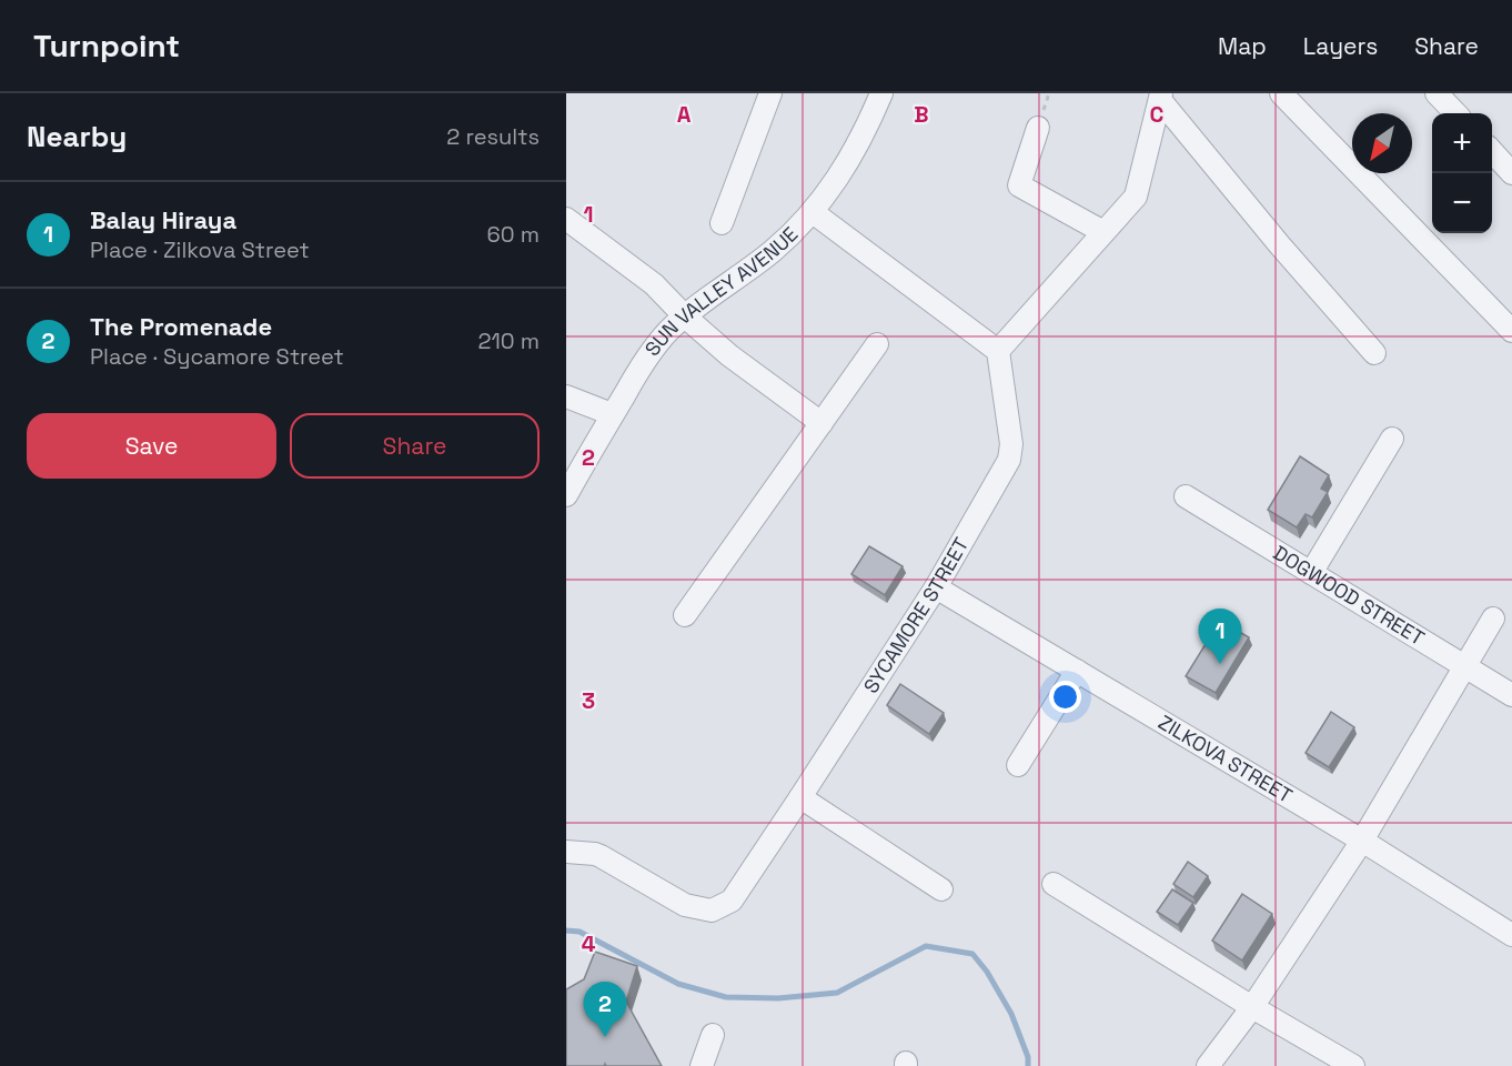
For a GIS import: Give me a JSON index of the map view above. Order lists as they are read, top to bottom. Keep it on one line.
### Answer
{"streets":{"street":["SUN VALLEY AVENUE","DOGWOOD STREET","SYCAMORE STREET","ZILKOVA STREET"]},"crossings":[["SYCAMORE STREET","ZILKOVA STREET"]],"north":"bottom left","page":{"header":"Turnpoint","nav":["Map","Layers","Share"],"heading":["Nearby","2 results"],"map_buttons":["+","−"],"list":[{"mark":"1","name":"Balay Hiraya","note":"Place · Zilkova Street","value":"60 m"},{"mark":"2","name":"The Promenade","note":"Place · Sycamore Street","value":"210 m"}],"buttons":["Save","Share"],"pins":["1","2"]},"grid":{"columns":["A","B","C"],"rows":["1","2","3","4"]}}
